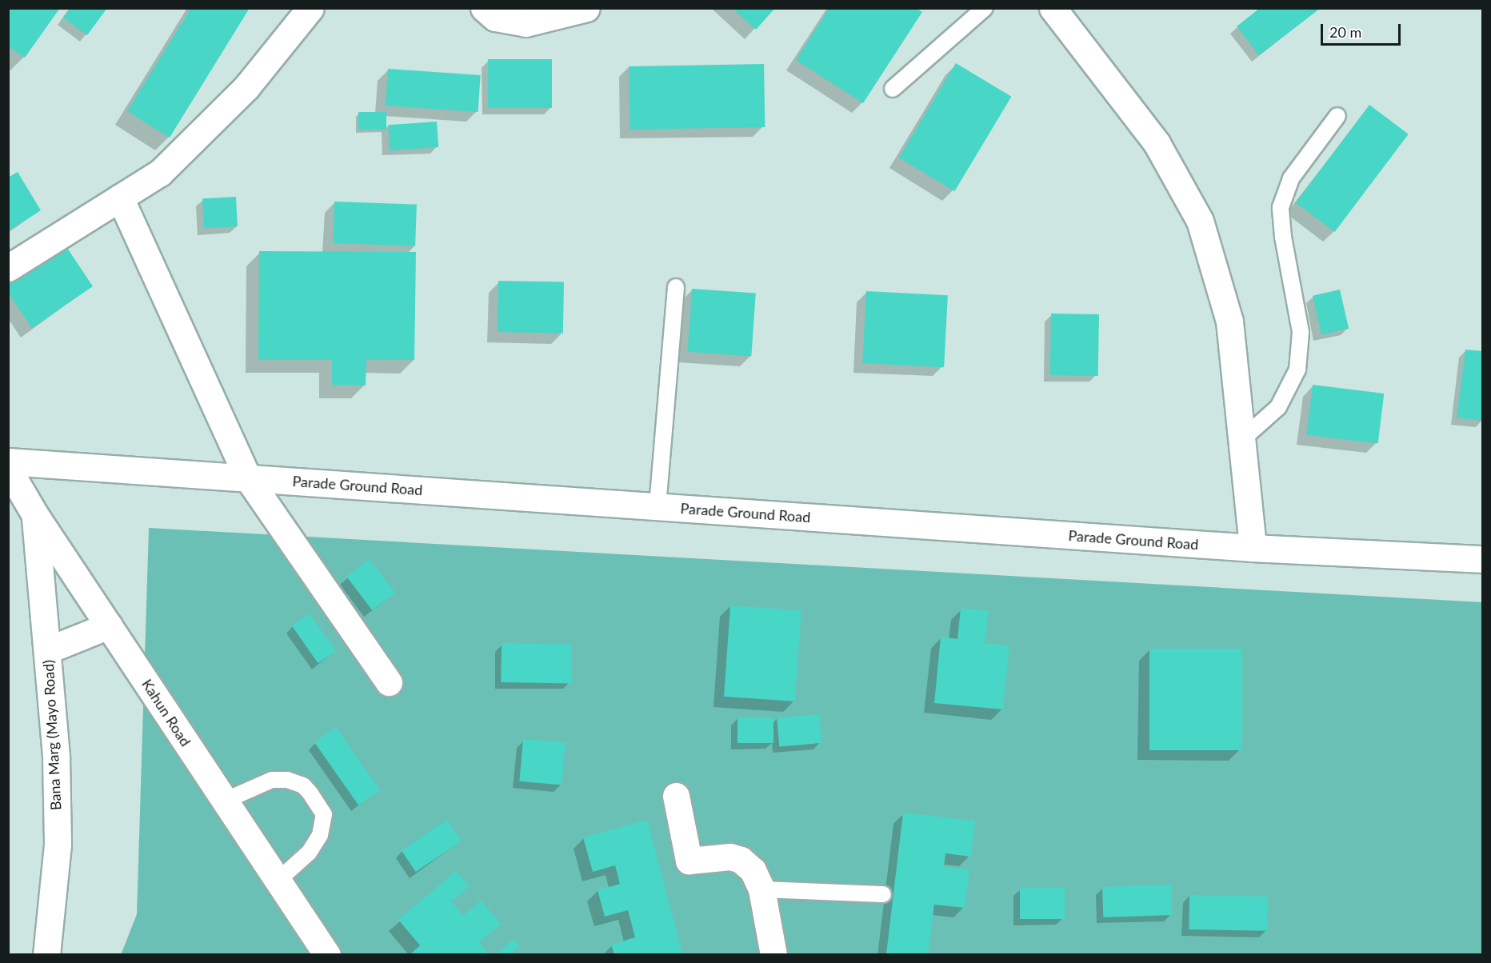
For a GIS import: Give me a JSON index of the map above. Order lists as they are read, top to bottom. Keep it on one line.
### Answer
{"streets":{"street":["Parade Ground Road","Kahun Road","Bana Marg (Mayo Road)"]},"crossings":[["Kahun Road","Bana Marg (Mayo Road)"]],"scale_bar":"20 m"}
